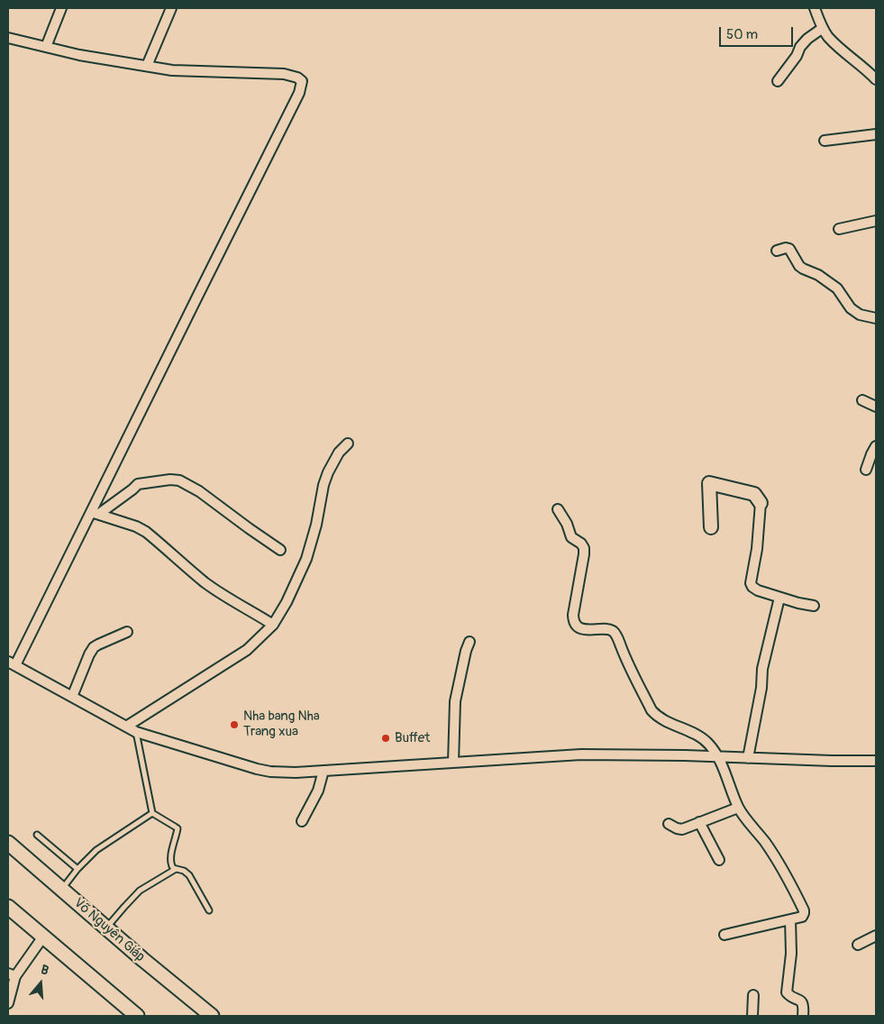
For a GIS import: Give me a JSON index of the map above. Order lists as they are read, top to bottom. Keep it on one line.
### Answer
{"streets":{"main road":["Võ Nguyên Giáp"]},"places":["Nha bang Nha Trang xua","Buffet"],"scale_bar":"50 m","north":"top"}
